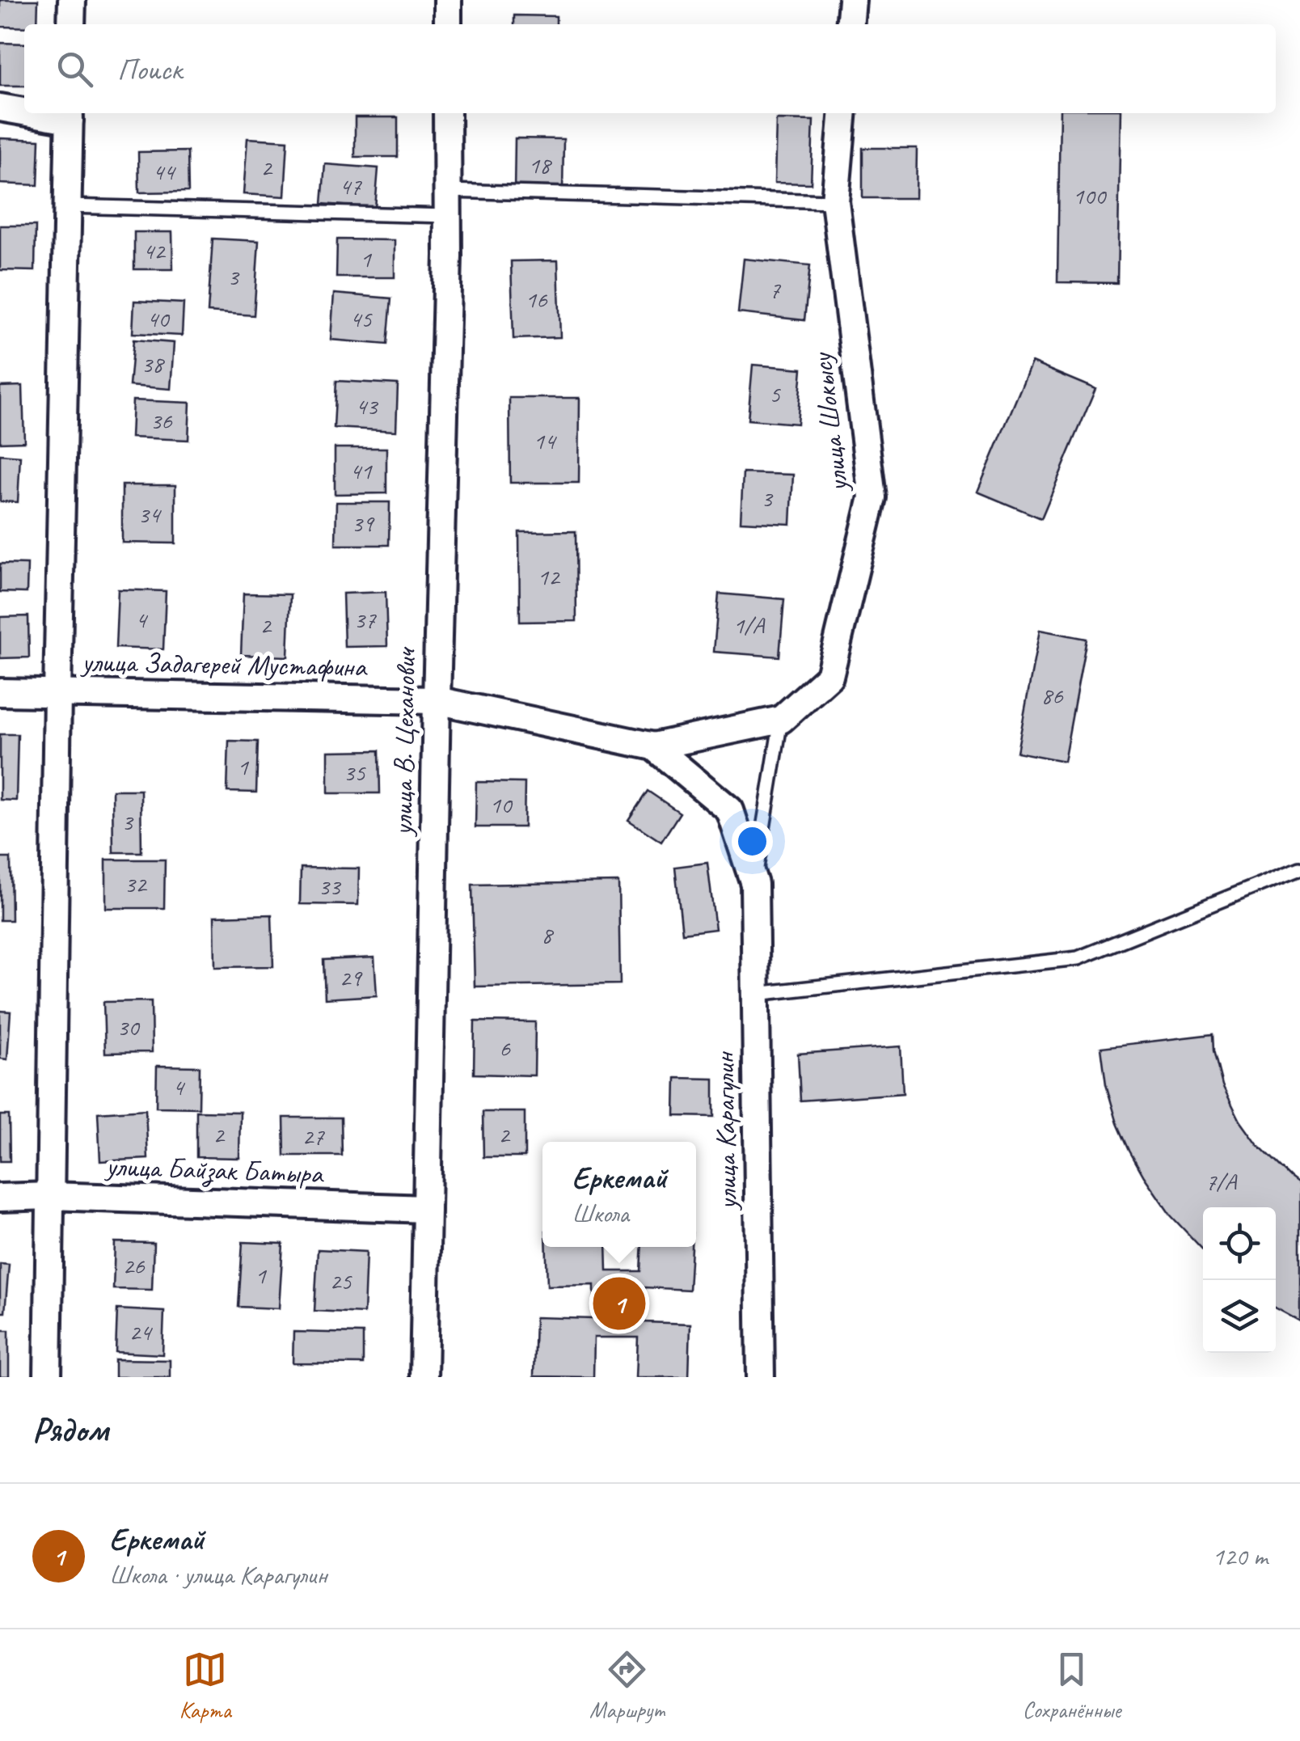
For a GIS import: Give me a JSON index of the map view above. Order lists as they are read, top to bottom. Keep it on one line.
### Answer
{"streets":{"street":["улица Шокысу","улица Задагерей Мустафина","улица В. Цеханович","улица Карагулин","улица Байзак Батыра"]},"crossings":[["улица Шокысу","улица Задагерей Мустафина"],["улица Задагерей Мустафина","улица В. Цеханович"],["улица Задагерей Мустафина","улица Карагулин"],["улица В. Цеханович","улица Байзак Батыра"]],"house_numbers":["18","2","44","47","100","42","1","3","7","16","40","45","38","5","43","36","14","41","3","34","39","12","4","37","2","1/А","86","1","35","10","3","32","33","8","29","30","6","4","2","2","27","7/А","26","1","25","24"],"page":{"search":"Поиск","popup":["Еркемай","Школа"],"pins":"1","heading":"Рядом","list":[{"mark":"1","name":"Еркемай","note":"Школа · улица Карагулин","value":"120 m"}],"nav":["Карта","Маршрут","Сохранённые"]}}
